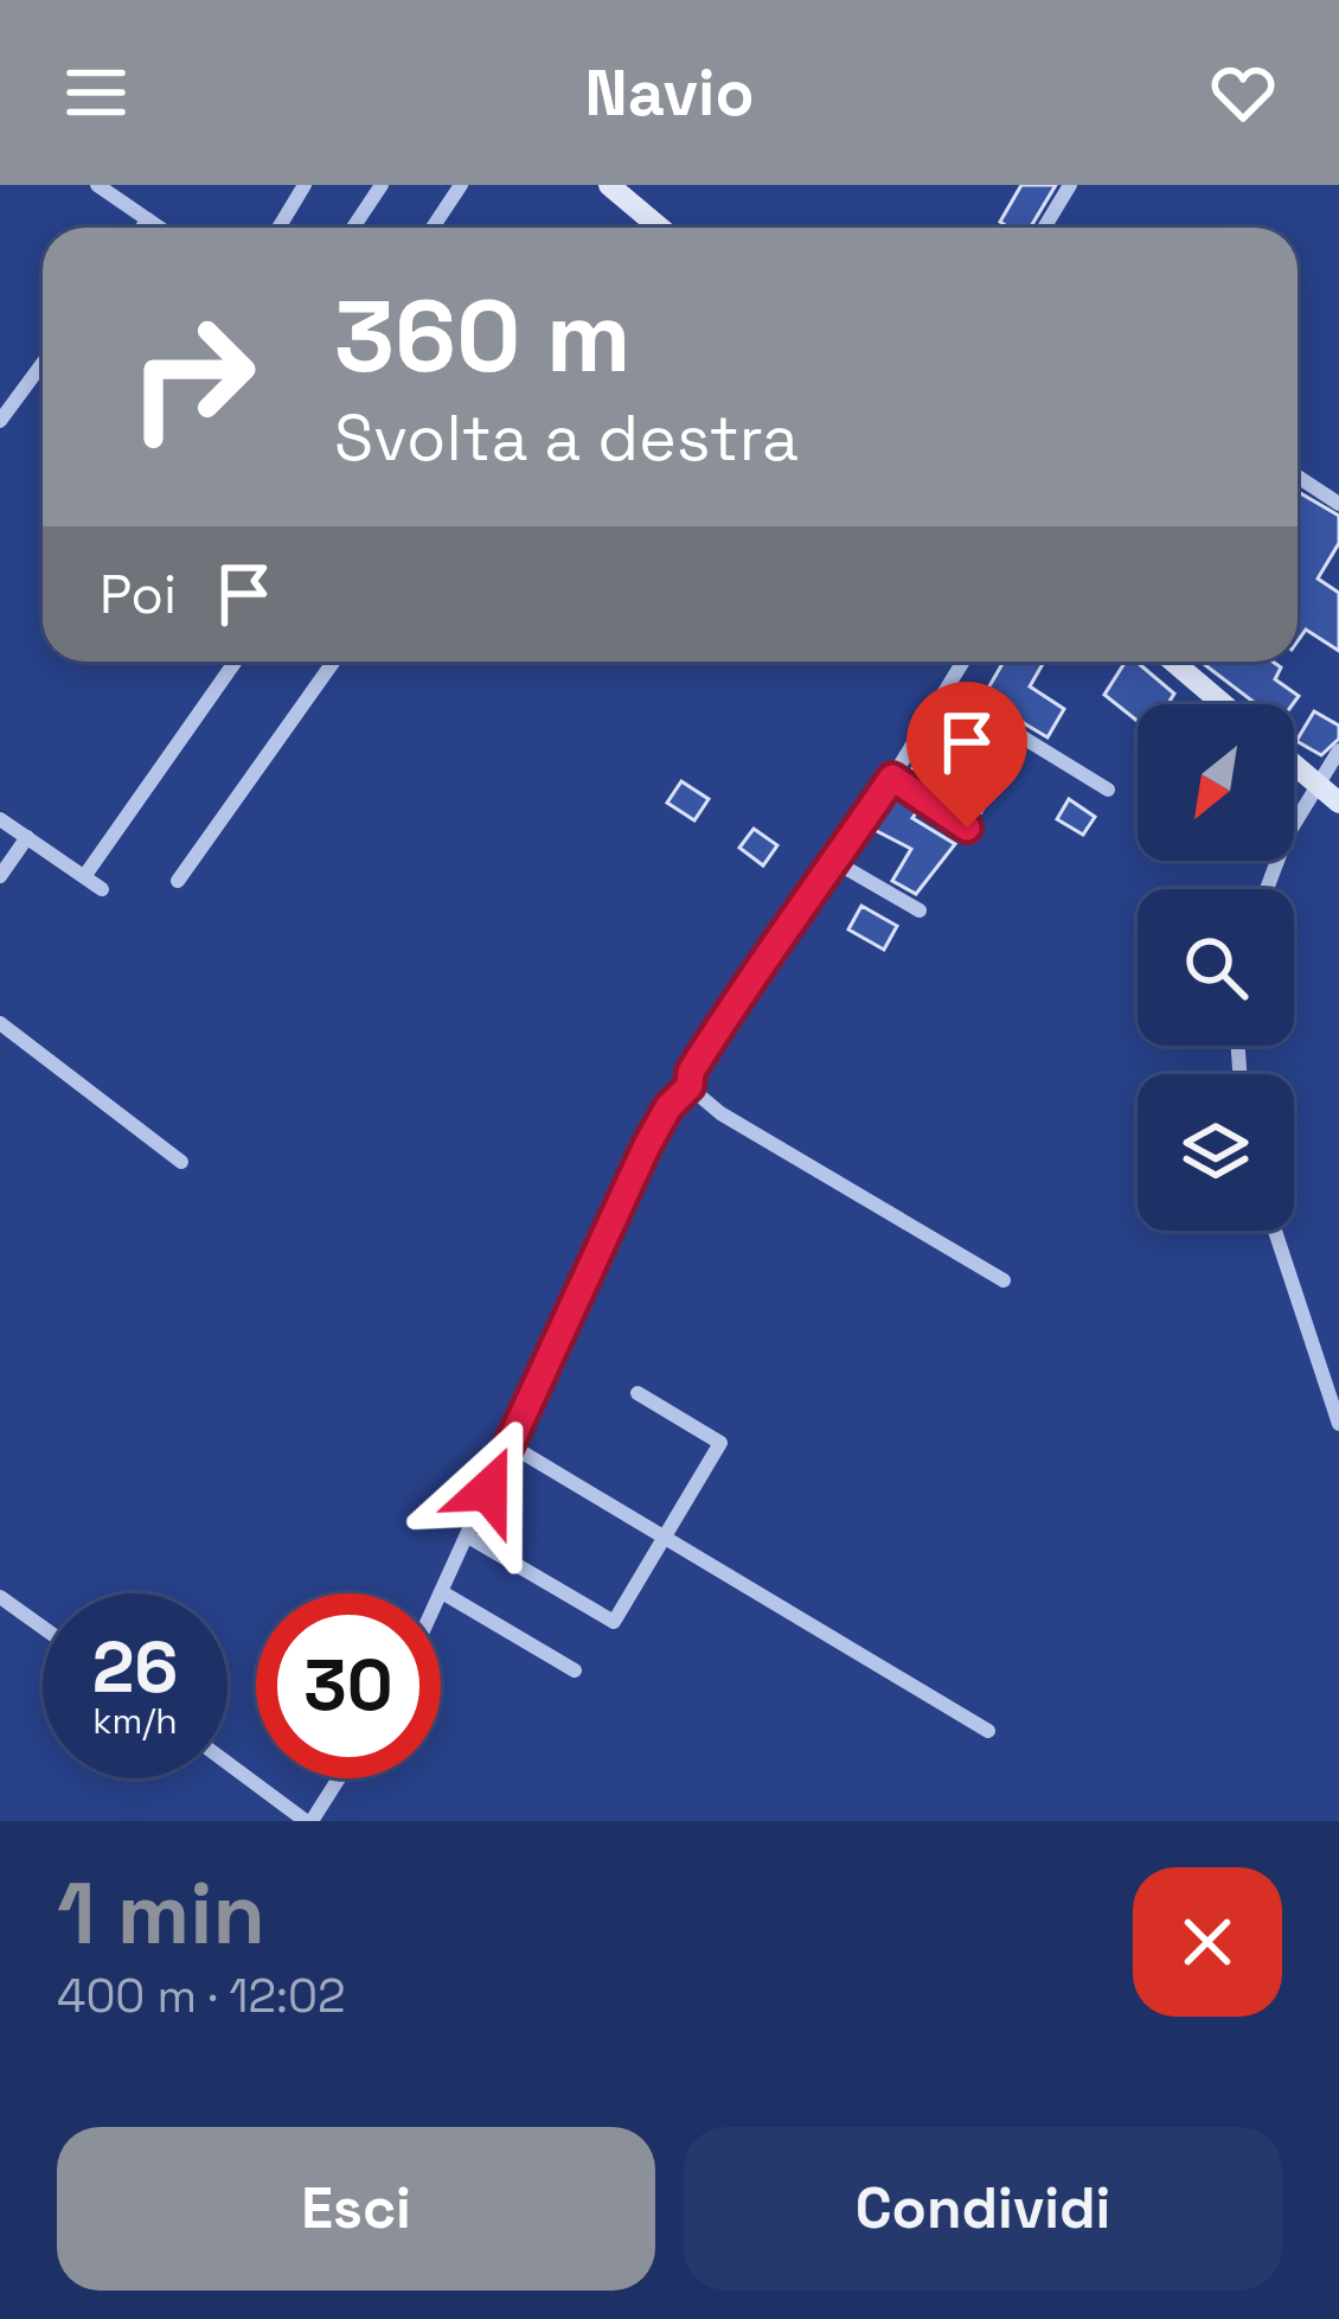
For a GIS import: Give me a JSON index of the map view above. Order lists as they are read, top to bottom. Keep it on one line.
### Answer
{"north":"bottom left","page":{"header":"Navio","turn":["360 m","Svolta a destra"],"then":"Poi","speed":"26 km/h","limit":"30","heading":["1 min","400 m · 12:02"],"buttons":["Esci","Condividi"]}}
